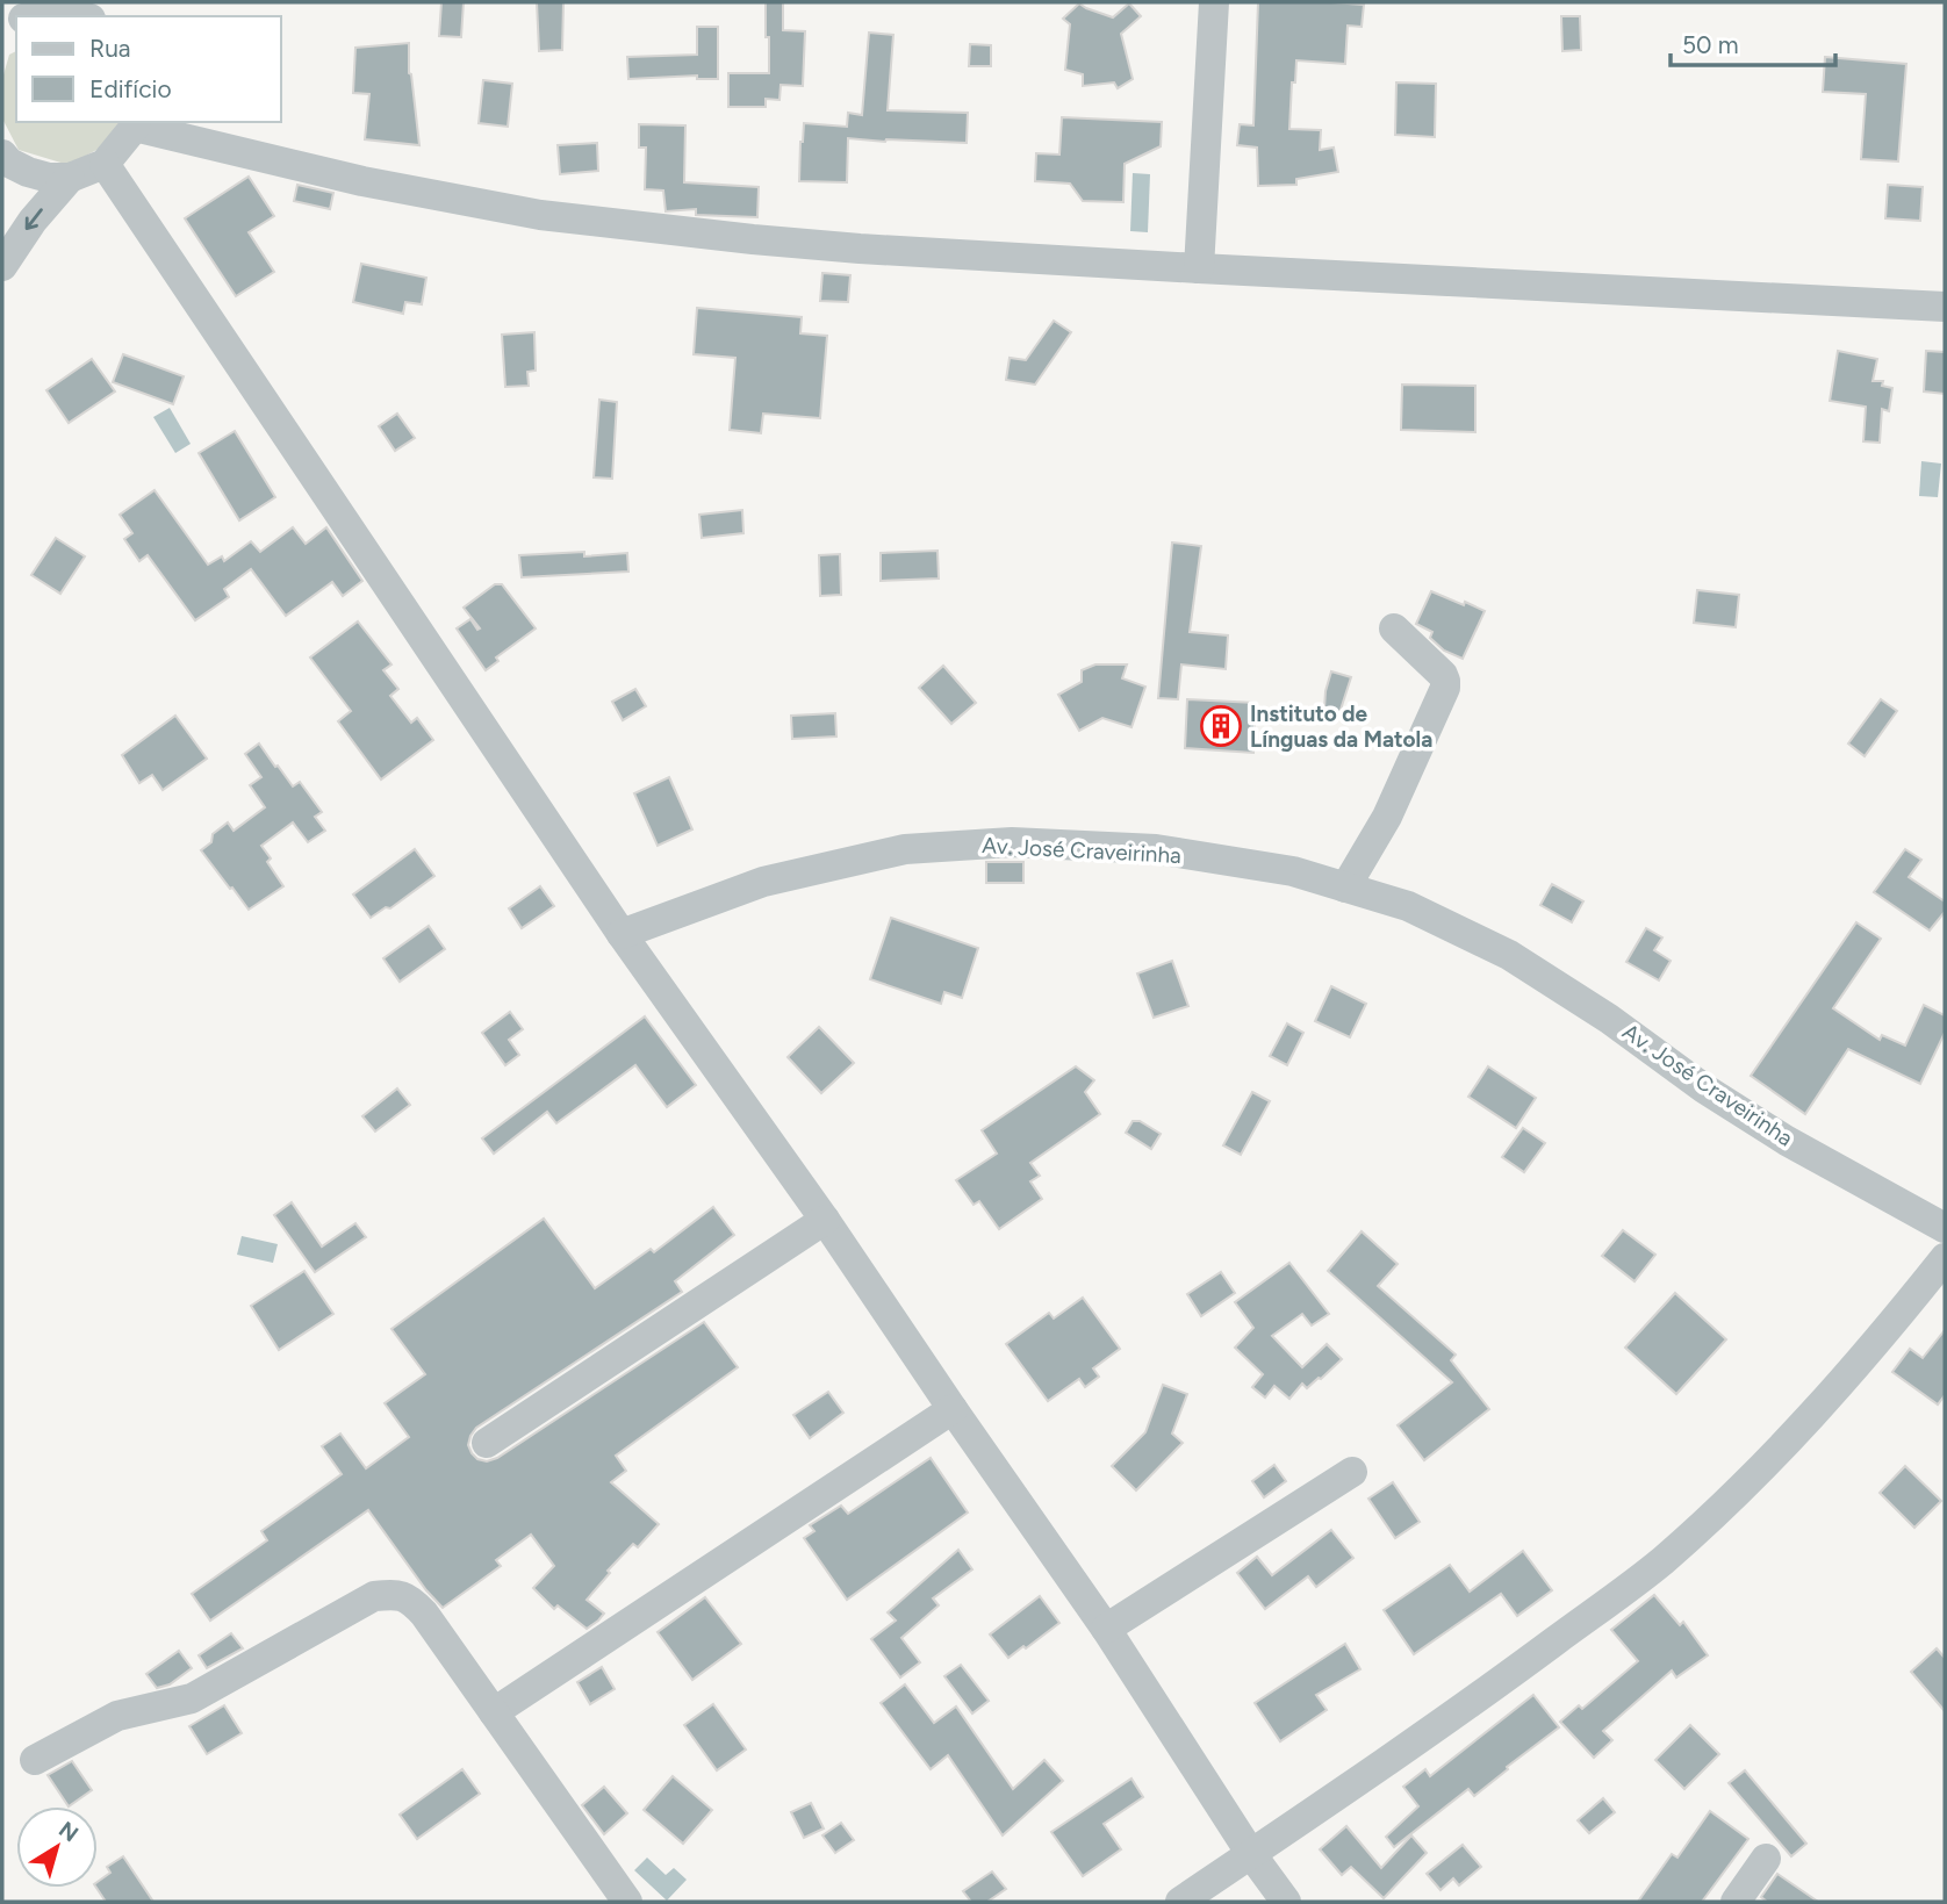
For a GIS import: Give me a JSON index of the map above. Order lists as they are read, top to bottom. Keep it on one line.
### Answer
{"streets":{"street":["Av. José Craveirinha"]},"places":{"building":["Instituto de Línguas da Matola"]},"legend":["Rua","Edifício"],"scale_bar":"50 m","north":"top right"}
